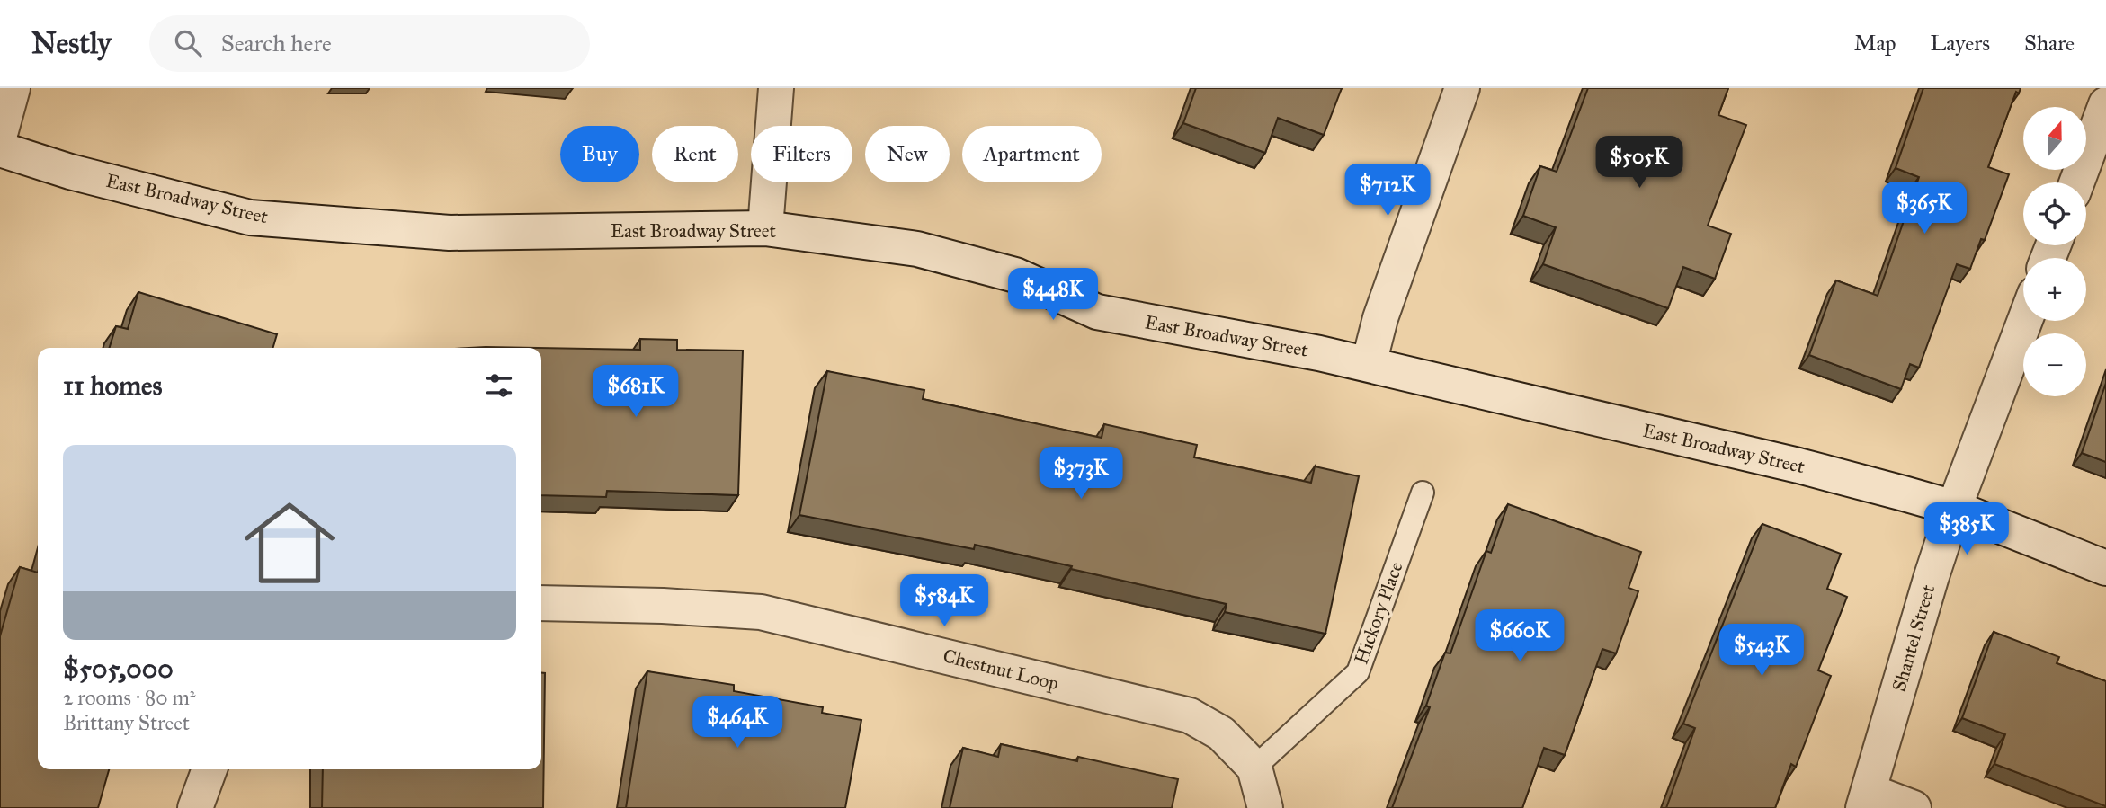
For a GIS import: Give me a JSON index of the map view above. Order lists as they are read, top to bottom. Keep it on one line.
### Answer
{"streets":{"street":["East Broadway Street","Shantel Street","Chestnut Loop"],"lane":["Hickory Place"]},"crossings":[["East Broadway Street","Shantel Street"],["Hickory Place","Chestnut Loop"]],"north":"top","page":{"header":"Nestly","search":"Search here","nav":["Map","Layers","Share"],"map_buttons":["+","−"],"chip":["Buy","Rent","Filters","New","Apartment"],"price":["$505K","$712K","$365K","$448K","$681K","$373K","$385K","$584K","$660K","$543K","$464K"],"heading":"11 homes","list":[{"name":"$505,000","note":"2 rooms · 80 m² · Brittany Street"}]}}
